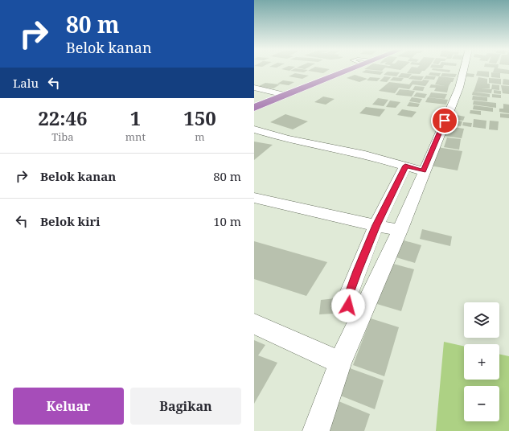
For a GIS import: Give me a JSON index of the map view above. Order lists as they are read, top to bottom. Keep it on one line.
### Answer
{"page":{"turn":["80 m","Belok kanan"],"then":"Lalu","eta":["22:46","Tiba","1","mnt","150","m"],"list":[{"name":"Belok kanan","value":"80 m"},{"name":"Belok kiri","value":"10 m"}],"map_buttons":["+","−"],"buttons":["Keluar","Bagikan"]}}
